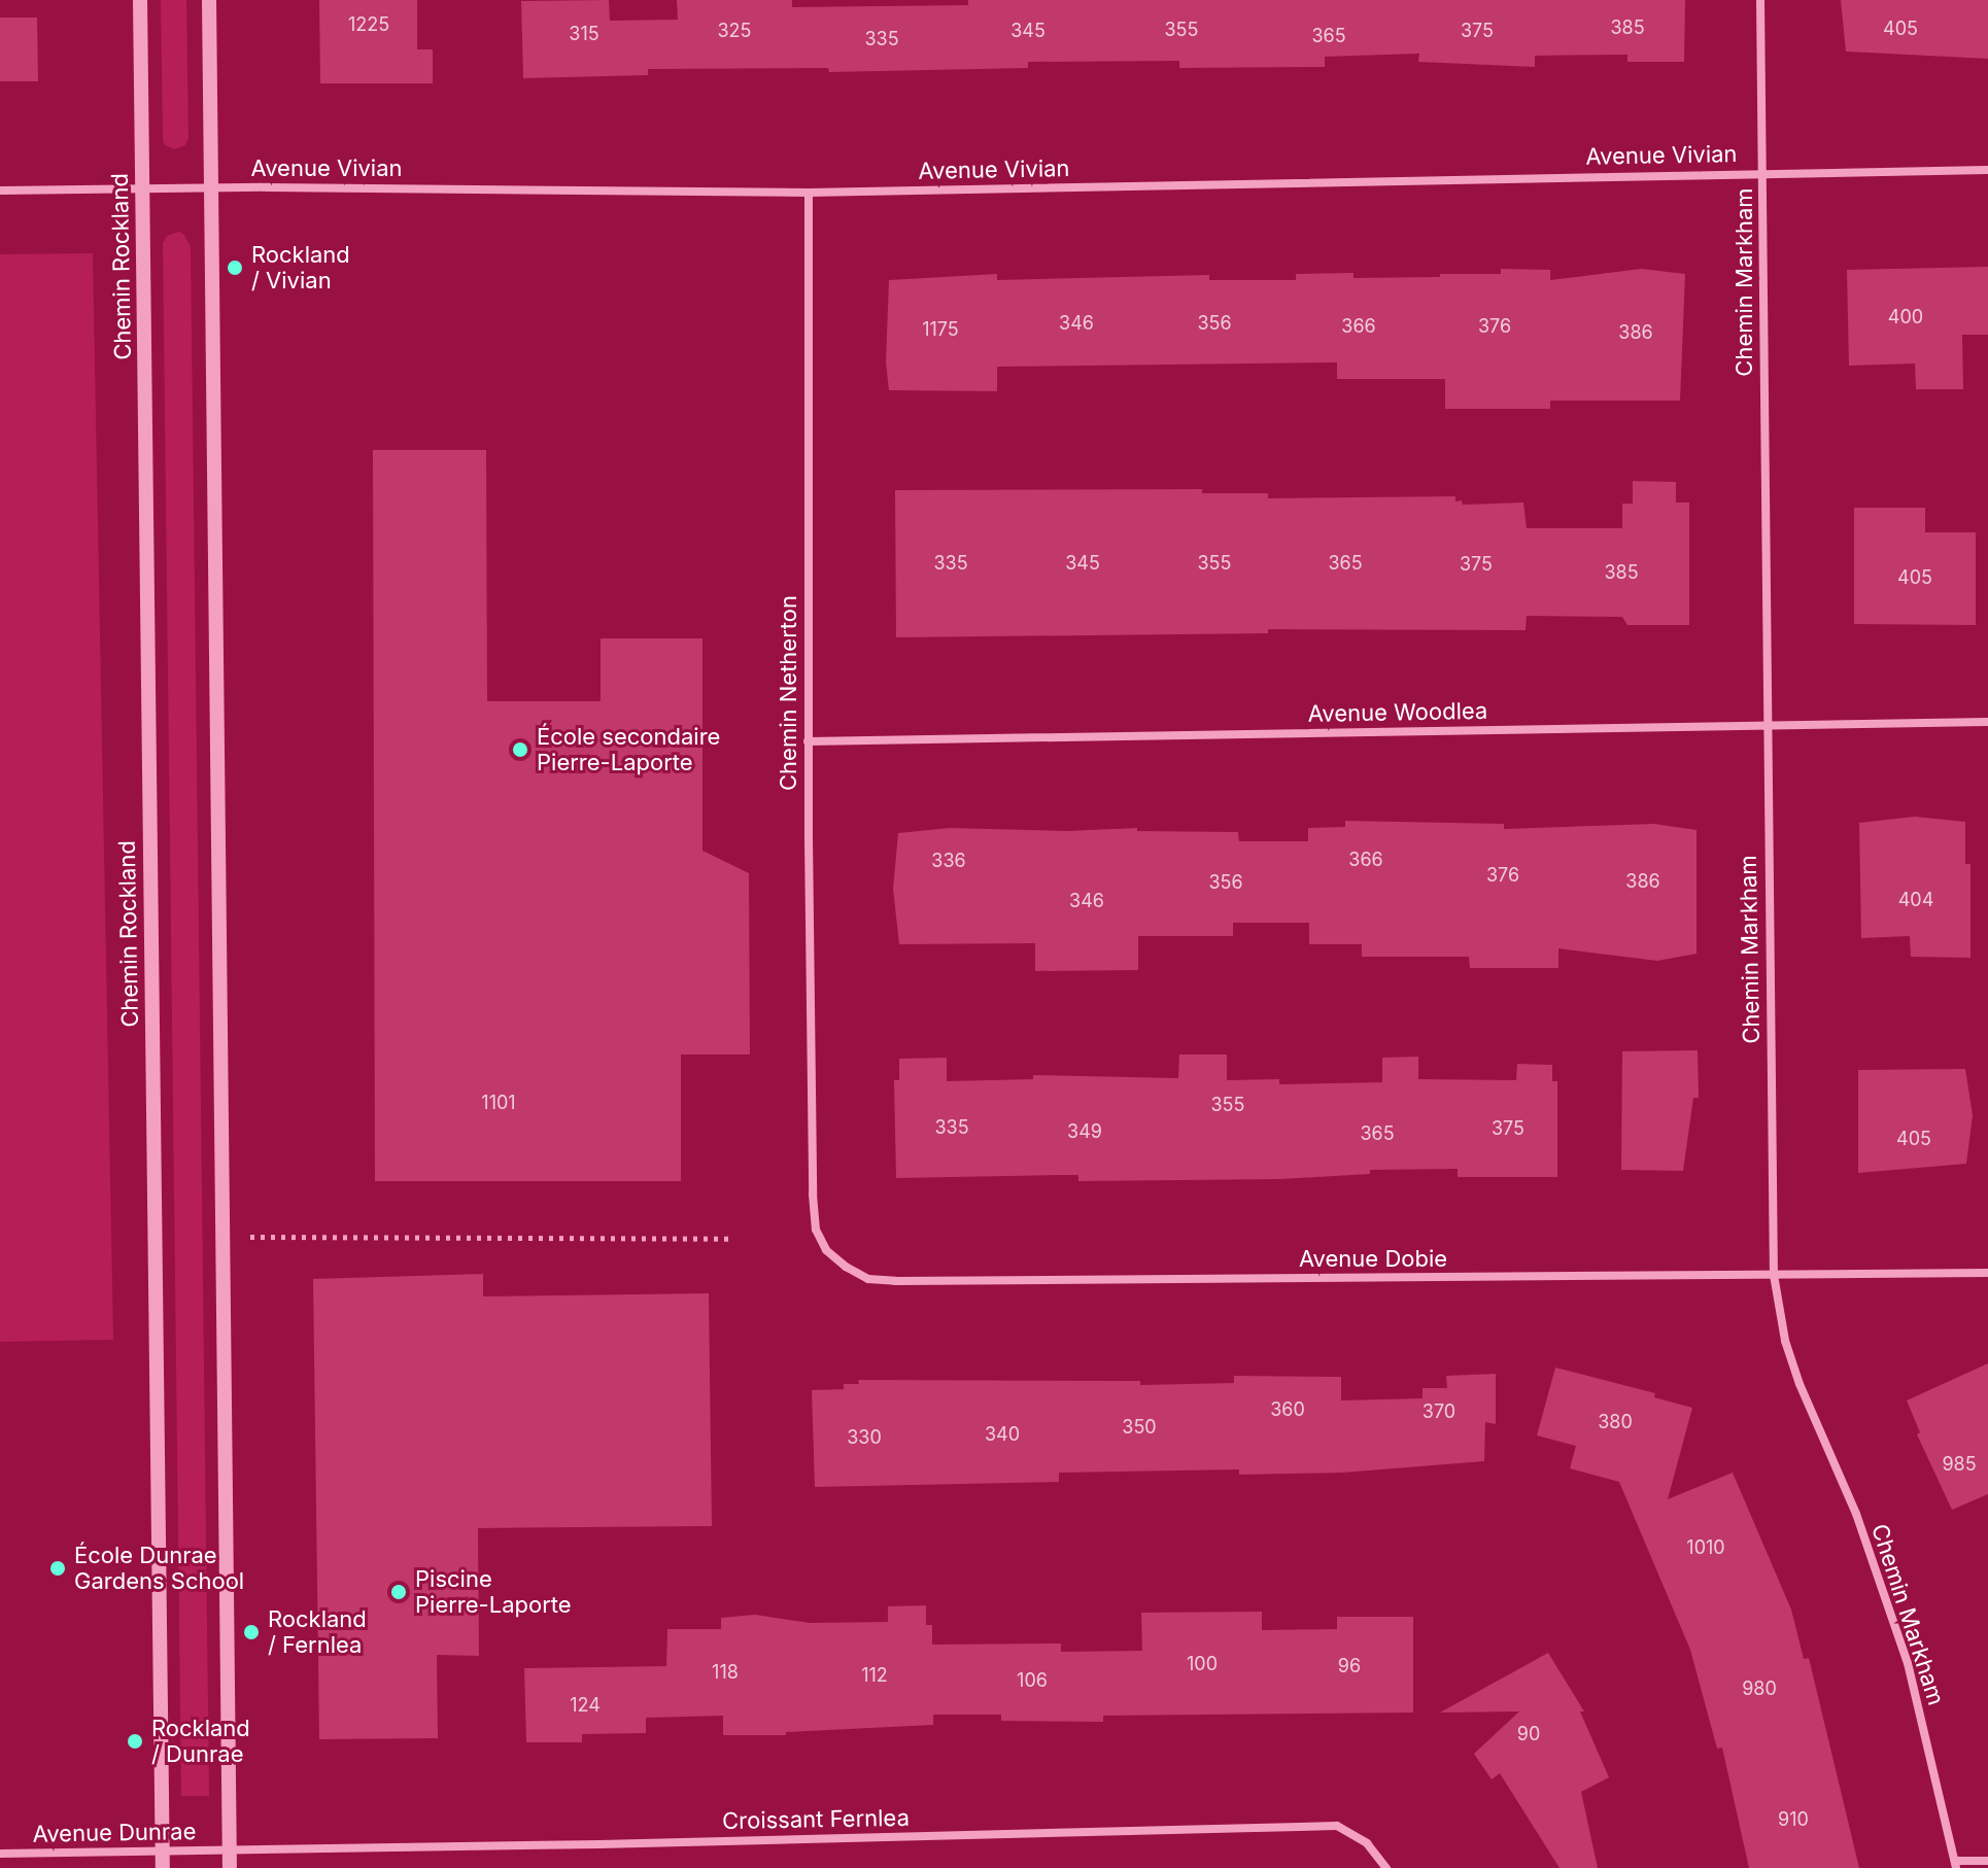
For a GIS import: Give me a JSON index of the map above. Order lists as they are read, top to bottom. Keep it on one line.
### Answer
{"streets":{"street":["Avenue Vivian","Chemin Rockland","Chemin Markham","Chemin Netherton","Avenue Woodlea","Avenue Dobie","Croissant Fernlea","Avenue Dunrae"]},"crossings":[["Avenue Vivian","Chemin Rockland"],["Avenue Vivian","Chemin Markham"],["Avenue Vivian","Chemin Netherton"],["Chemin Rockland","Avenue Dunrae"],["Chemin Markham","Avenue Woodlea"],["Chemin Markham","Avenue Dobie"],["Chemin Netherton","Avenue Woodlea"],["Chemin Netherton","Avenue Dobie"],["Croissant Fernlea","Avenue Dunrae"]],"places":["Rockland / Vivian","École secondaire Pierre-Laporte","École Dunrae Gardens School","Piscine Pierre-Laporte","Rockland / Fernlea","Rockland / Dunrae"],"house_numbers":["1225","385","405","355","325","345","375","315","365","335","400","346","356","366","376","1175","386","335","345","355","365","375","385","405","366","336","376","386","356","404","346","1101","355","335","375","349","365","405","360","370","380","350","340","330","985","1010","100","96","118","112","106","980","124","90","910"]}
